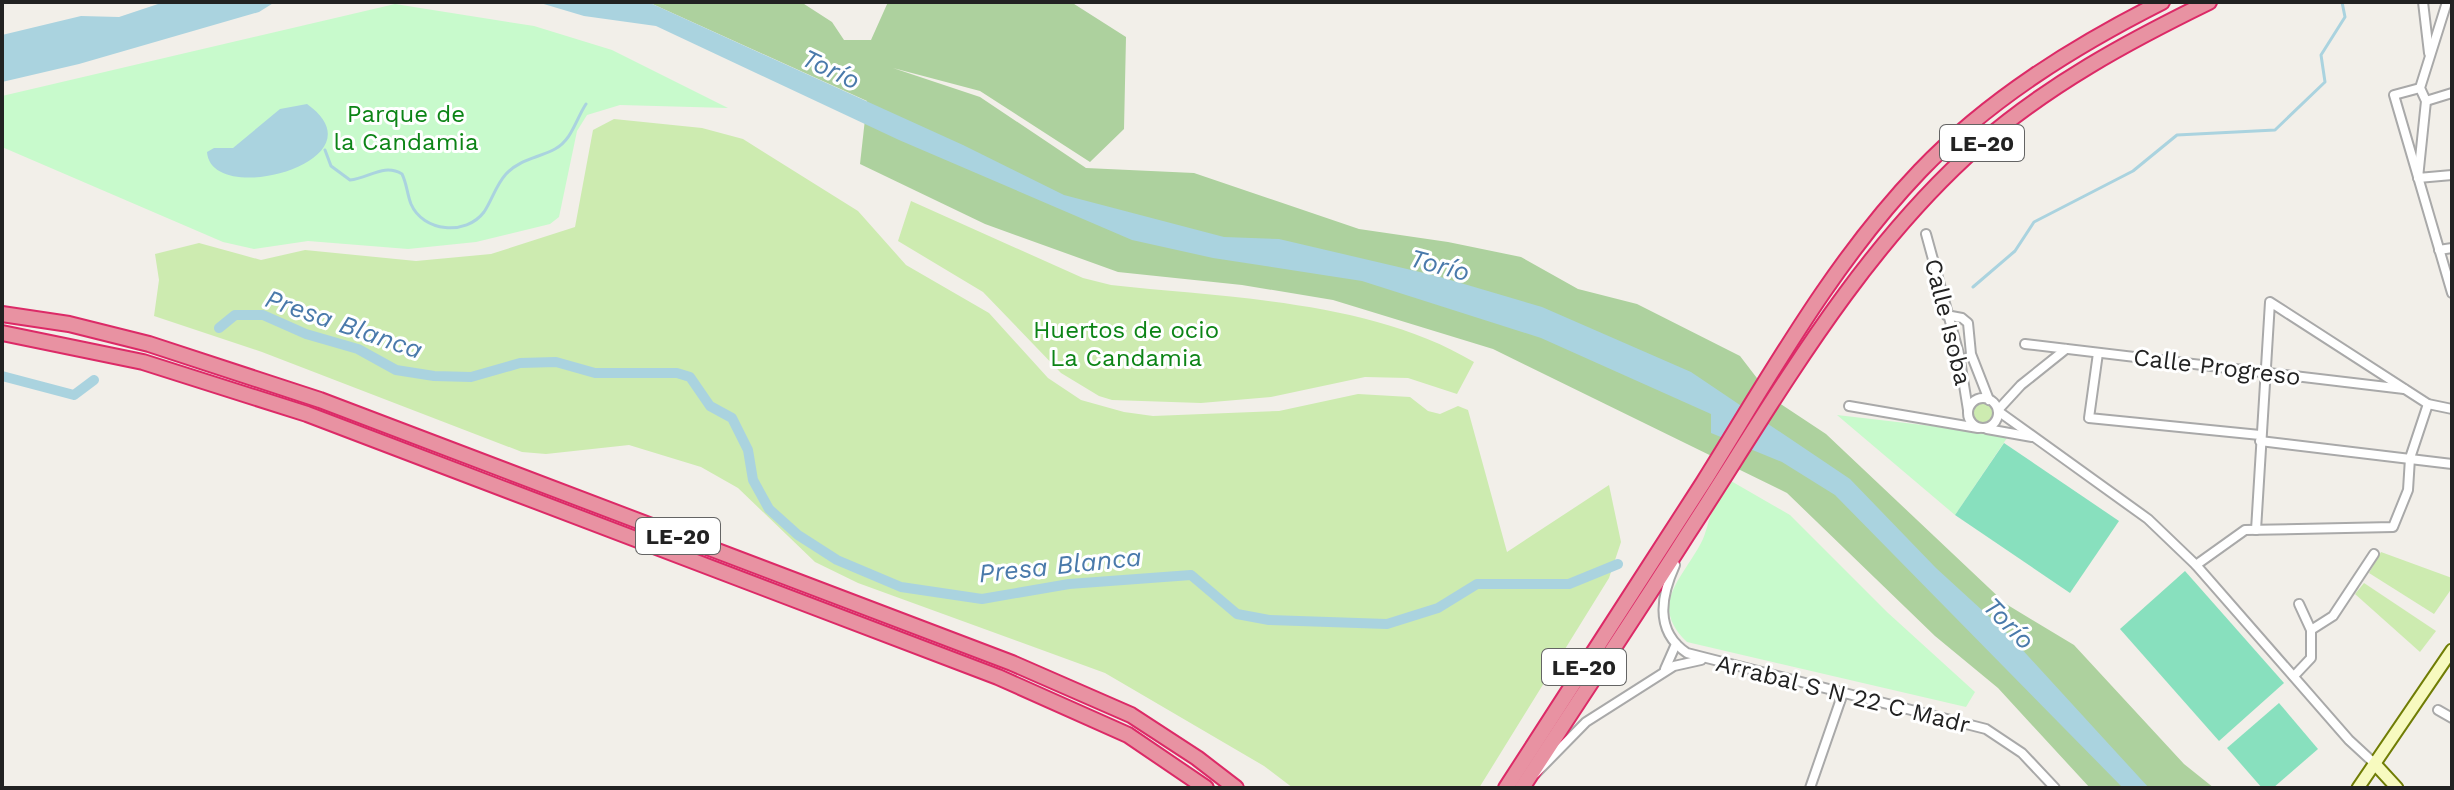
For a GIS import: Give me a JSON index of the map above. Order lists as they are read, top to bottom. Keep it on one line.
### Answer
{"streets":{"highway":["LE-20"],"street":["Calle Isoba","Calle Progreso","Arrabal S N 22 C Madr"]},"crossings":[["LE-20","Arrabal S N 22 C Madr"]],"water":["Torío","Presa Blanca"],"parks":["Parque de la Candamia","Huertos de ocio La Candamia"]}
